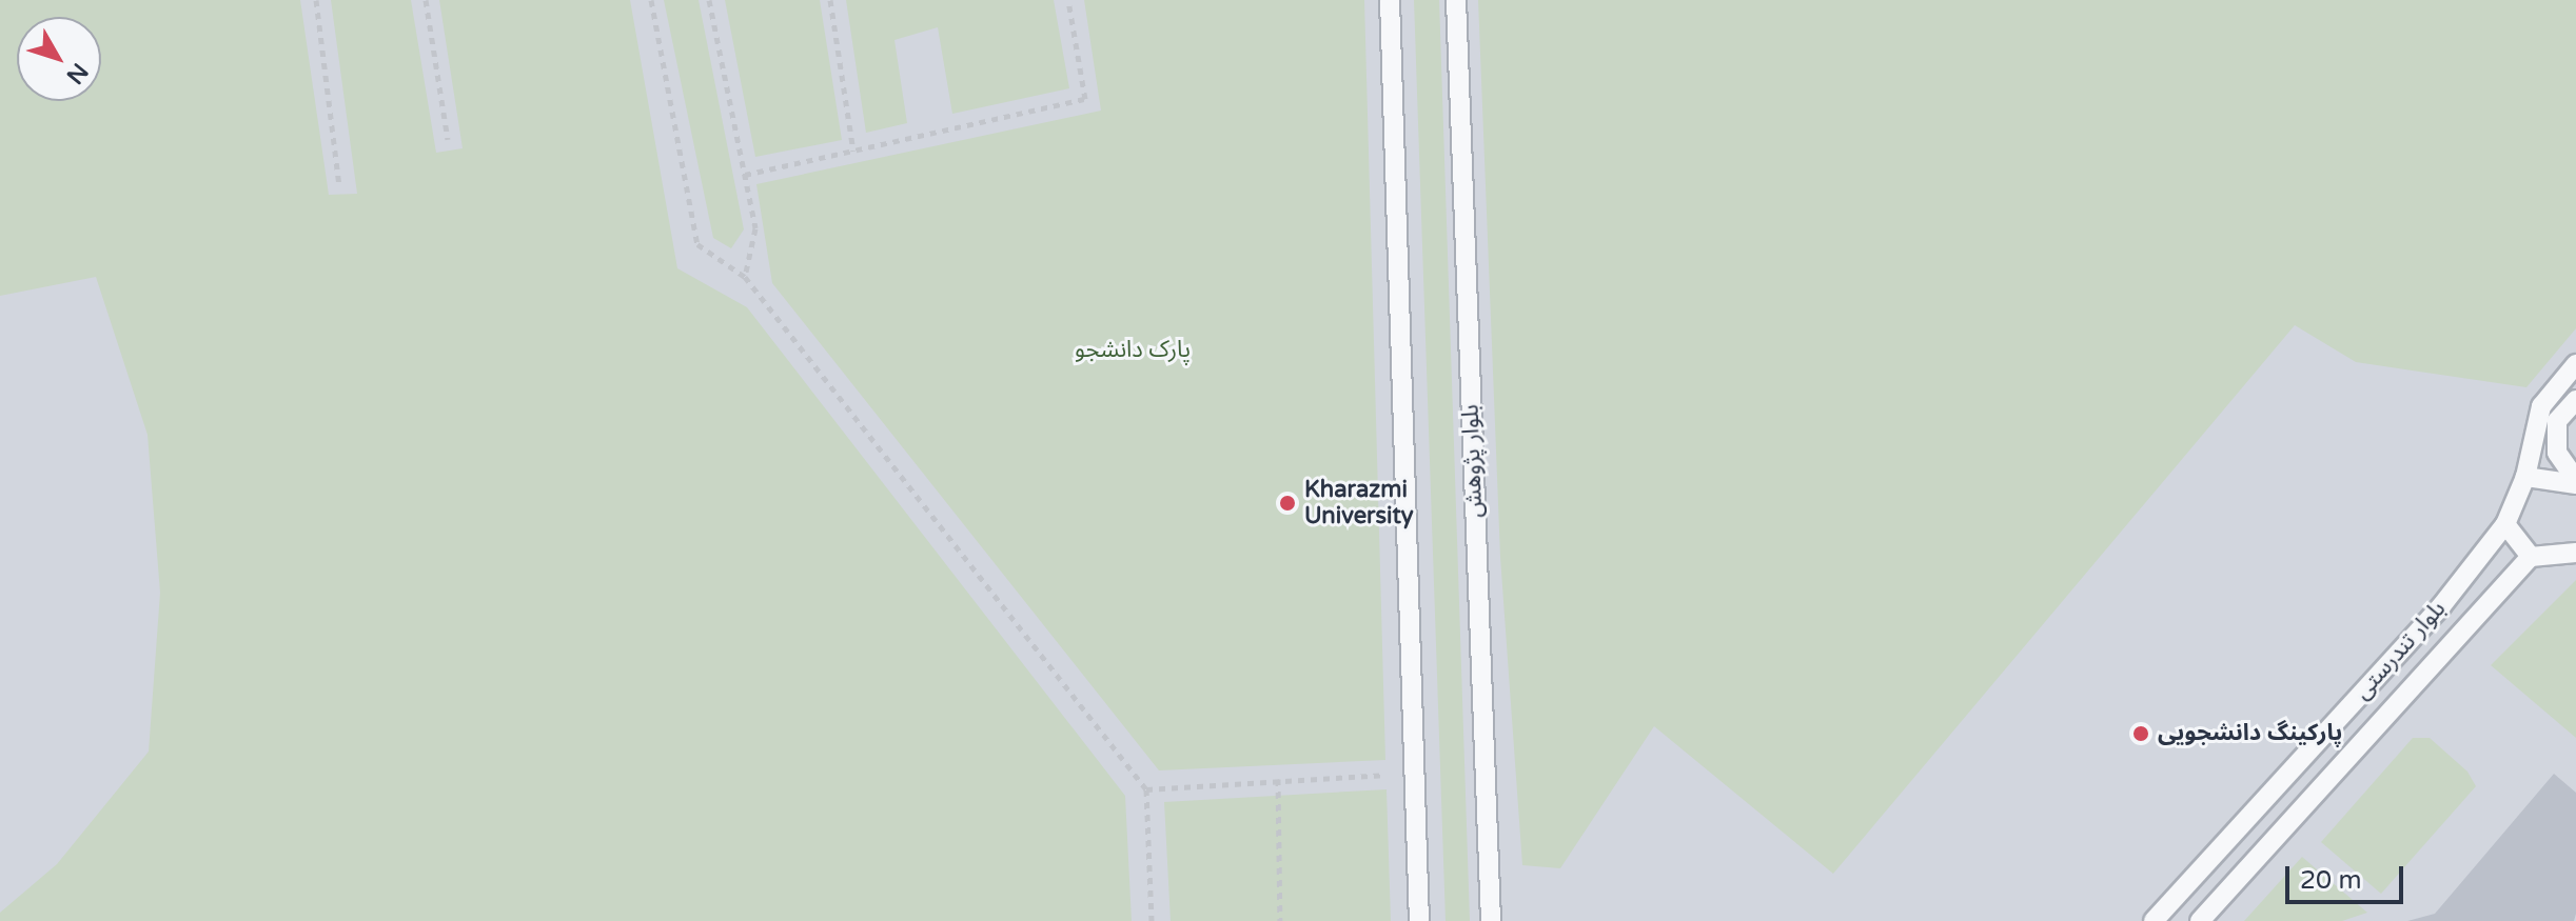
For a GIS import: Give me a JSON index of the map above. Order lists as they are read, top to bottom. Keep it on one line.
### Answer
{"streets":{"lane":["بلوار پژوهش","بلوار تندرستی"]},"parks":["پارک دانشجو"],"places":["Kharazmi University","پارکینگ دانشجویی"],"scale_bar":"20 m","north":"bottom right"}
